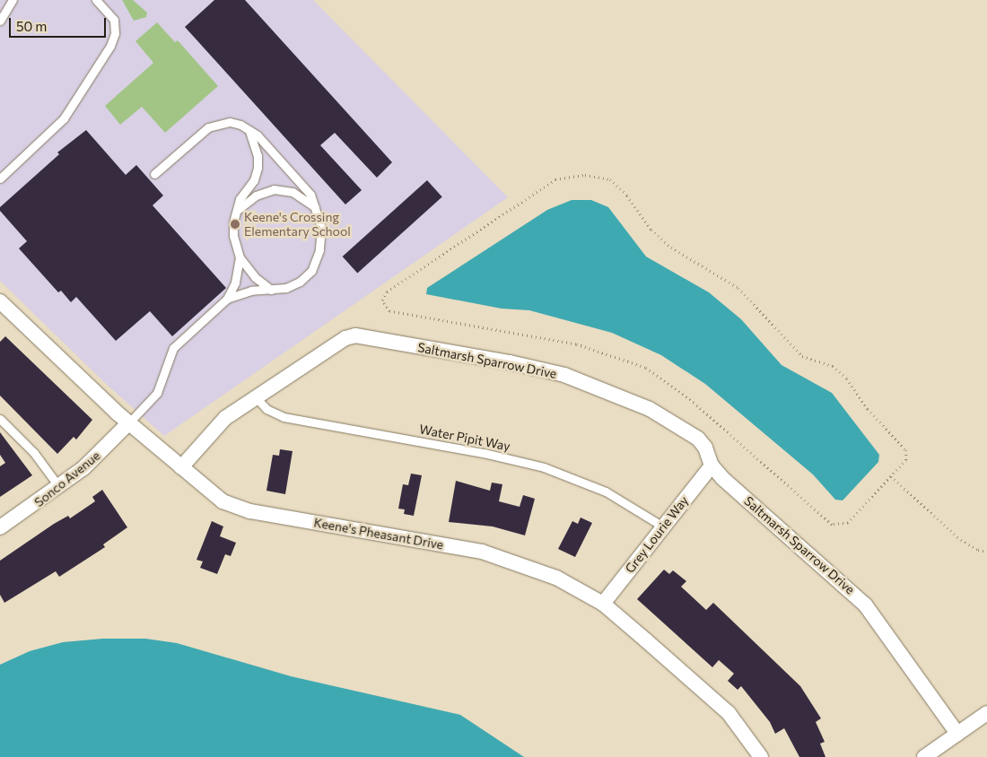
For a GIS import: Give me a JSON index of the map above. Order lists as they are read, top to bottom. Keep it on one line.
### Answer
{"streets":{"street":["Saltmarsh Sparrow Drive","Sonco Avenue","Keene's Pheasant Drive","Grey Lourie Way"],"lane":["Water Pipit Way"]},"crossings":[["Saltmarsh Sparrow Drive","Water Pipit Way"],["Saltmarsh Sparrow Drive","Keene's Pheasant Drive"],["Saltmarsh Sparrow Drive","Grey Lourie Way"],["Water Pipit Way","Grey Lourie Way"],["Sonco Avenue","Keene's Pheasant Drive"],["Keene's Pheasant Drive","Grey Lourie Way"]],"places":["Keene's Crossing Elementary School"],"scale_bar":"50 m"}
